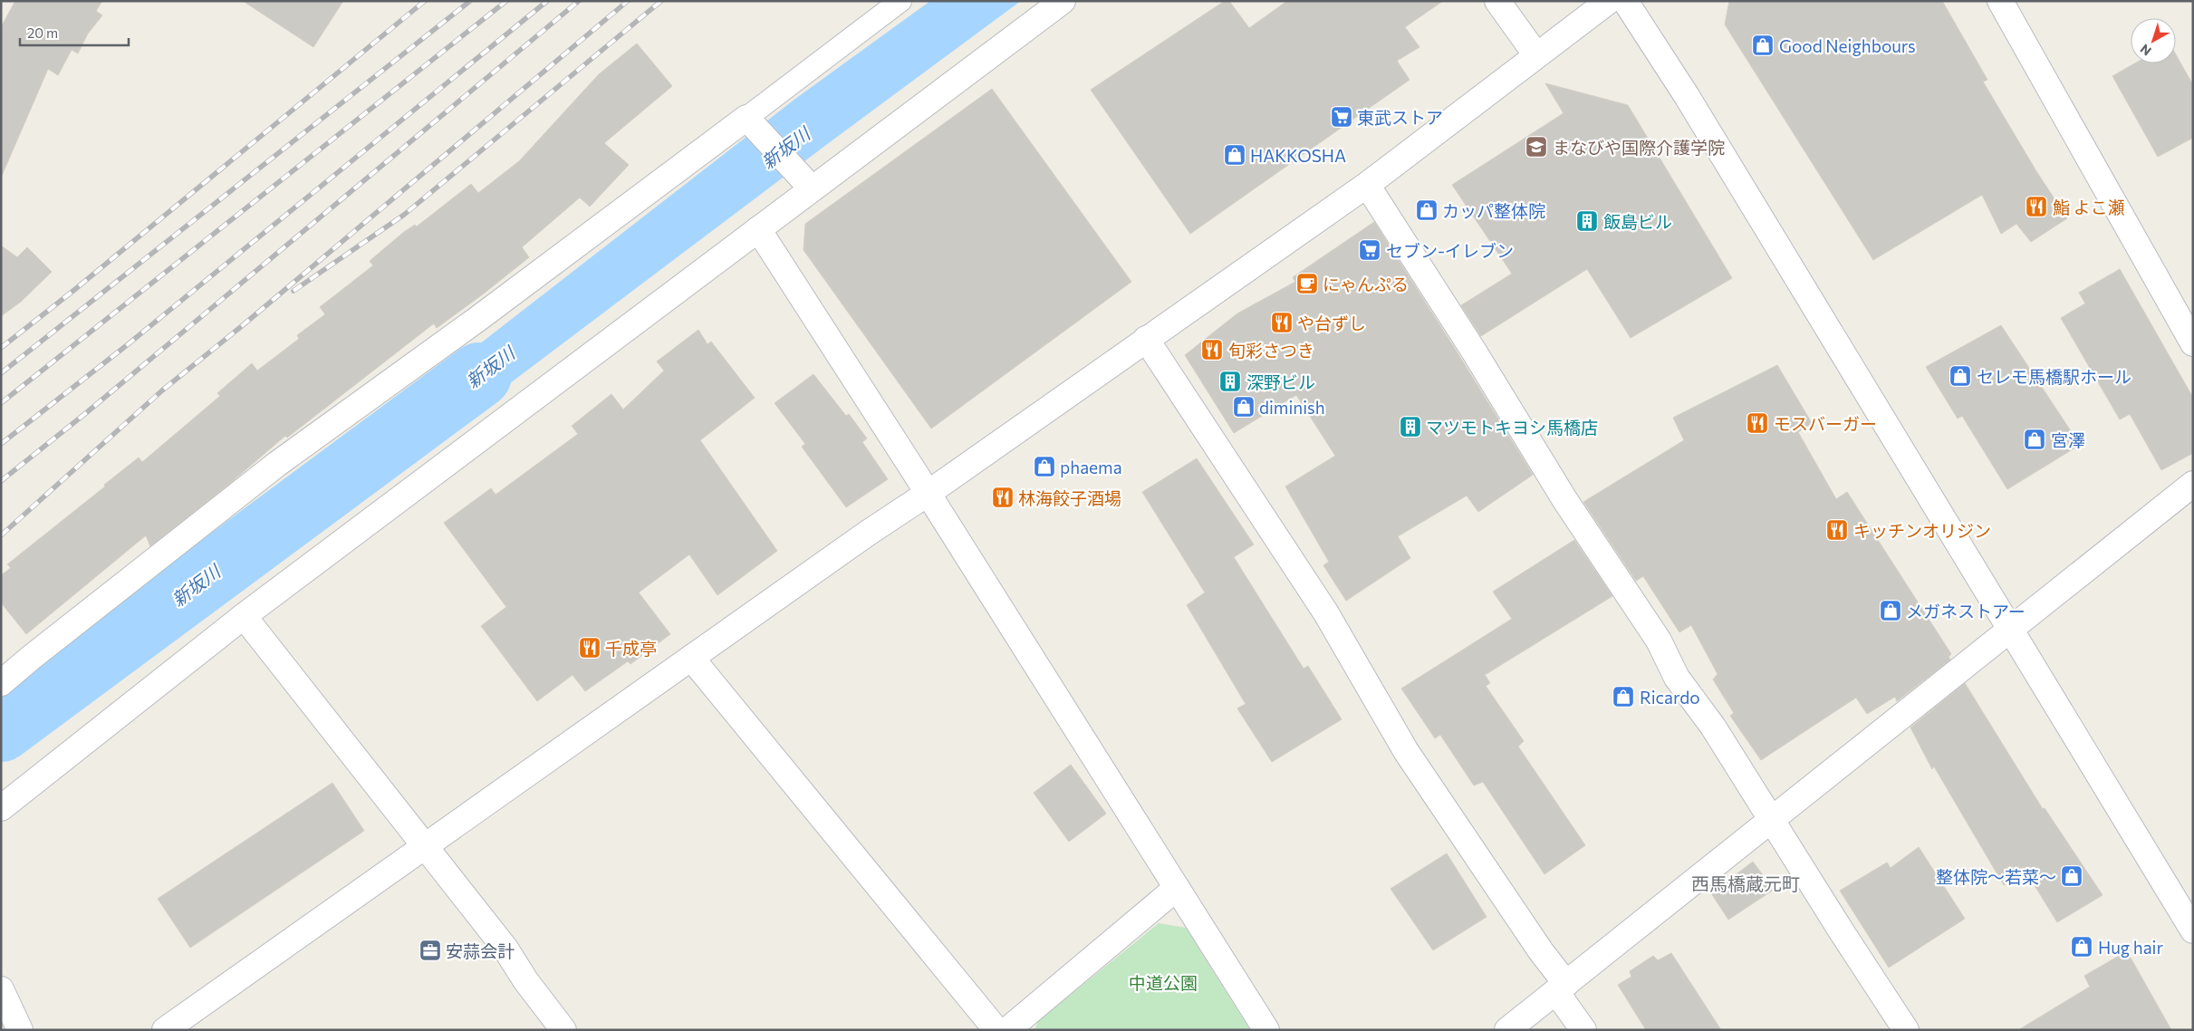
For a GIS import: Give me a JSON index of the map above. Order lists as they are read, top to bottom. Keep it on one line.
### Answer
{"districts":["西馬橋蔵元町"],"water":["新坂川"],"parks":["中道公園"],"places":{"shop":["Good Neighbours","HAKKOSHA","カッパ整体院","セレモ馬橋駅ホール","diminish","宮澤","phaema","メガネストアー","Ricardo","整体院〜若菜〜","Hug hair"],"supermarket":["東武ストア","セブン-イレブン"],"school or university":["まなびや国際介護学院"],"restaurant":["鮨 よこ瀬","や台ずし","旬彩さつき","モスバーガー","林海餃子酒場","キッチンオリジン","千成亭"],"building":["飯島ビル","深野ビル","マツモトキヨシ馬橋店"],"cafe":["にゃんぷる"],"office":["安蒜会計"]},"scale_bar":"20 m","north":"bottom left"}
